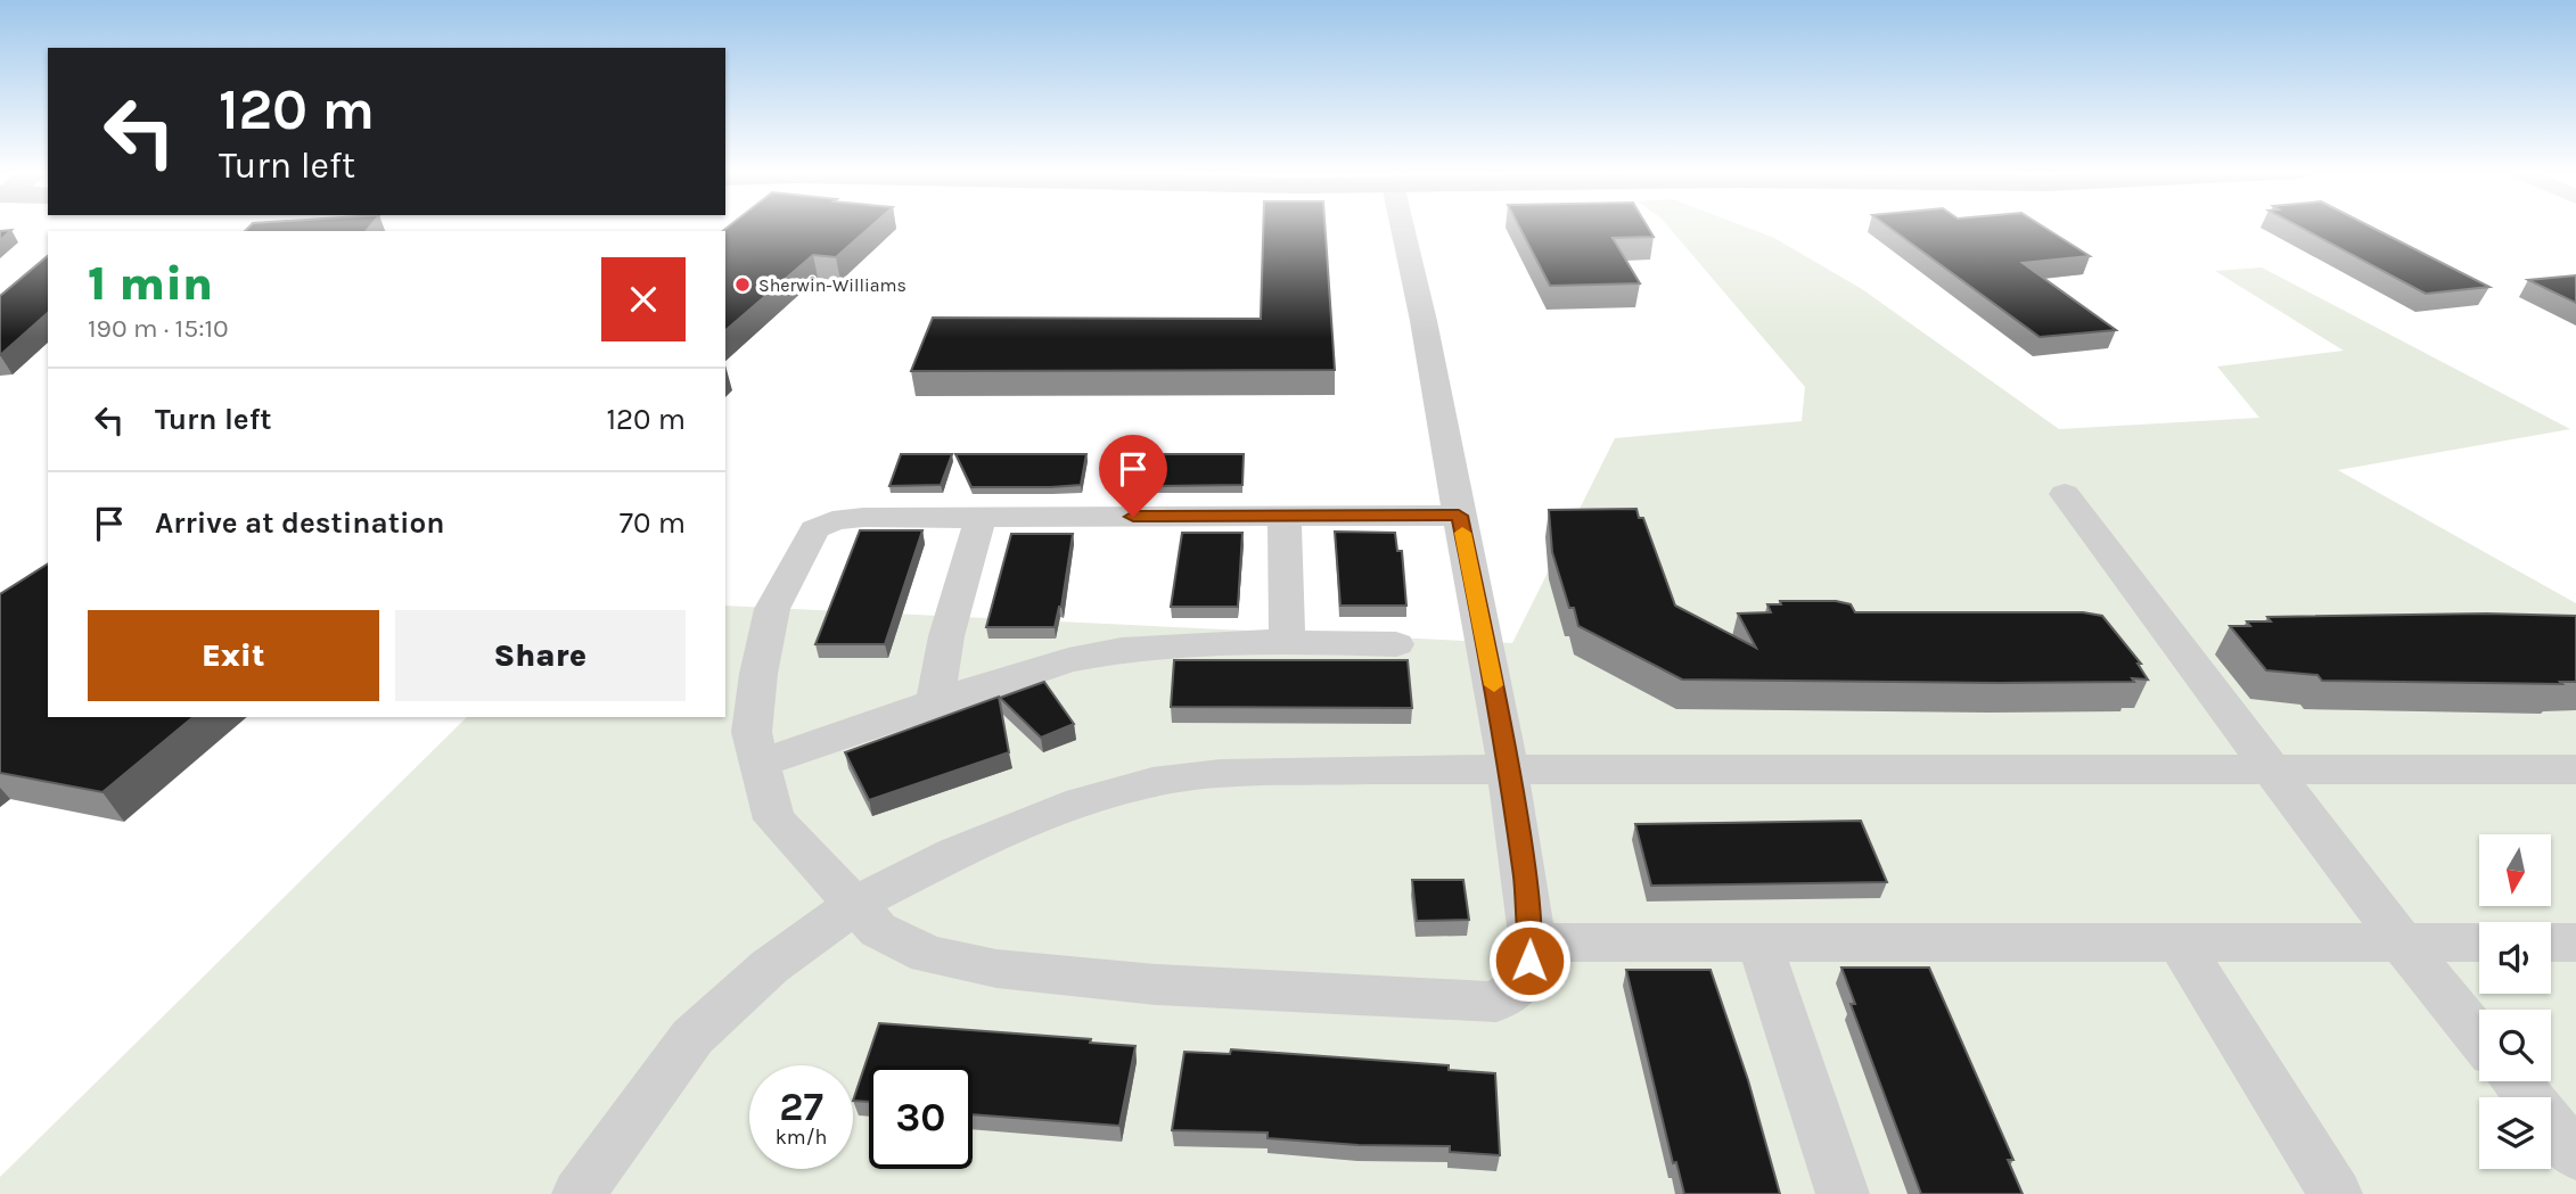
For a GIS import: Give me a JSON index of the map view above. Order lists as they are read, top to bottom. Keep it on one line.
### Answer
{"places":["Sherwin-Williams"],"north":"bottom","page":{"turn":["120 m","Turn left"],"heading":["1 min","190 m · 15:10"],"list":[{"name":"Turn left","value":"120 m"},{"name":"Arrive at destination","value":"70 m"}],"buttons":["Exit","Share"],"speed":"27 km/h","limit":"30"}}
